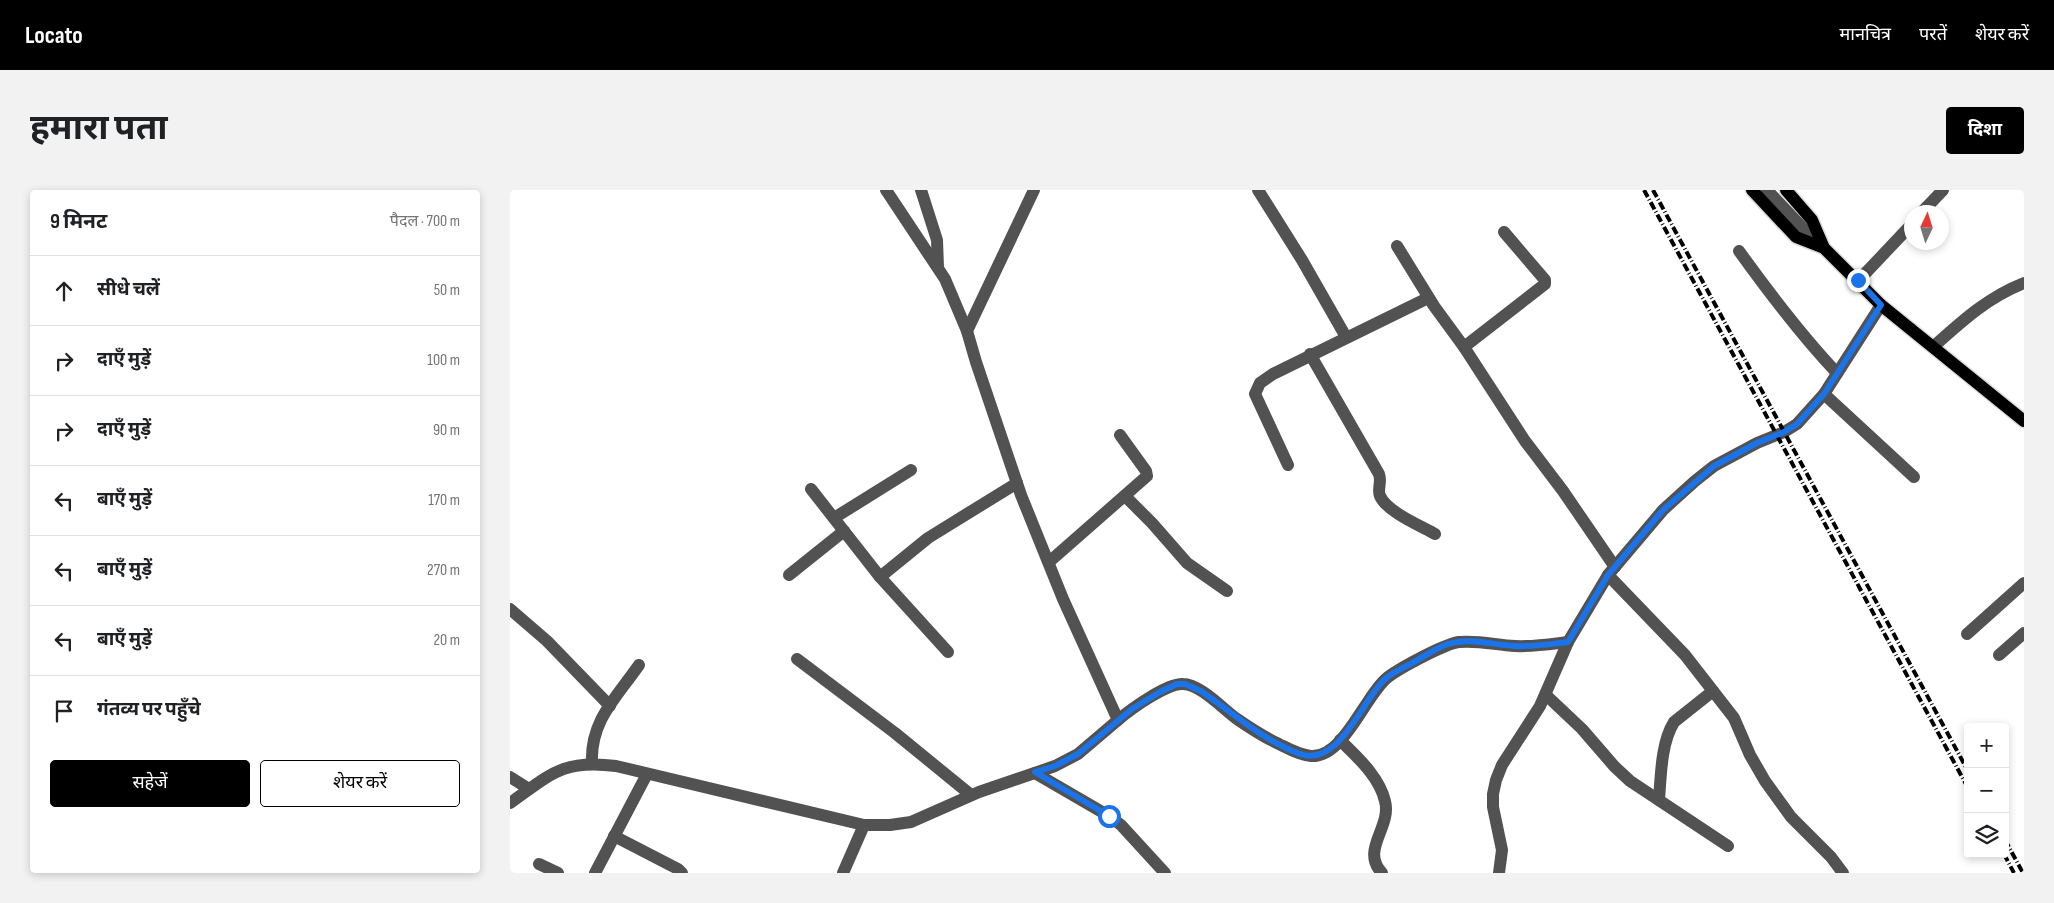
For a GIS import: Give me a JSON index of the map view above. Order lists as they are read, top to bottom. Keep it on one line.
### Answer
{"north":"top","page":{"header":"Locato","nav":["मानचित्र","परतें","शेयर करें"],"title":"हमारा पता","buttons":["दिशा",["सहेजें","शेयर करें"]],"heading":["9 मिनट","पैदल · 700 m"],"list":[["सीधे चलें","50 m"],["दाएँ मुड़ें","100 m"],["दाएँ मुड़ें","90 m"],["बाएँ मुड़ें","170 m"],["बाएँ मुड़ें","270 m"],["बाएँ मुड़ें","20 m"],"गंतव्य पर पहुँचे"],"map_buttons":["+","−"]}}
